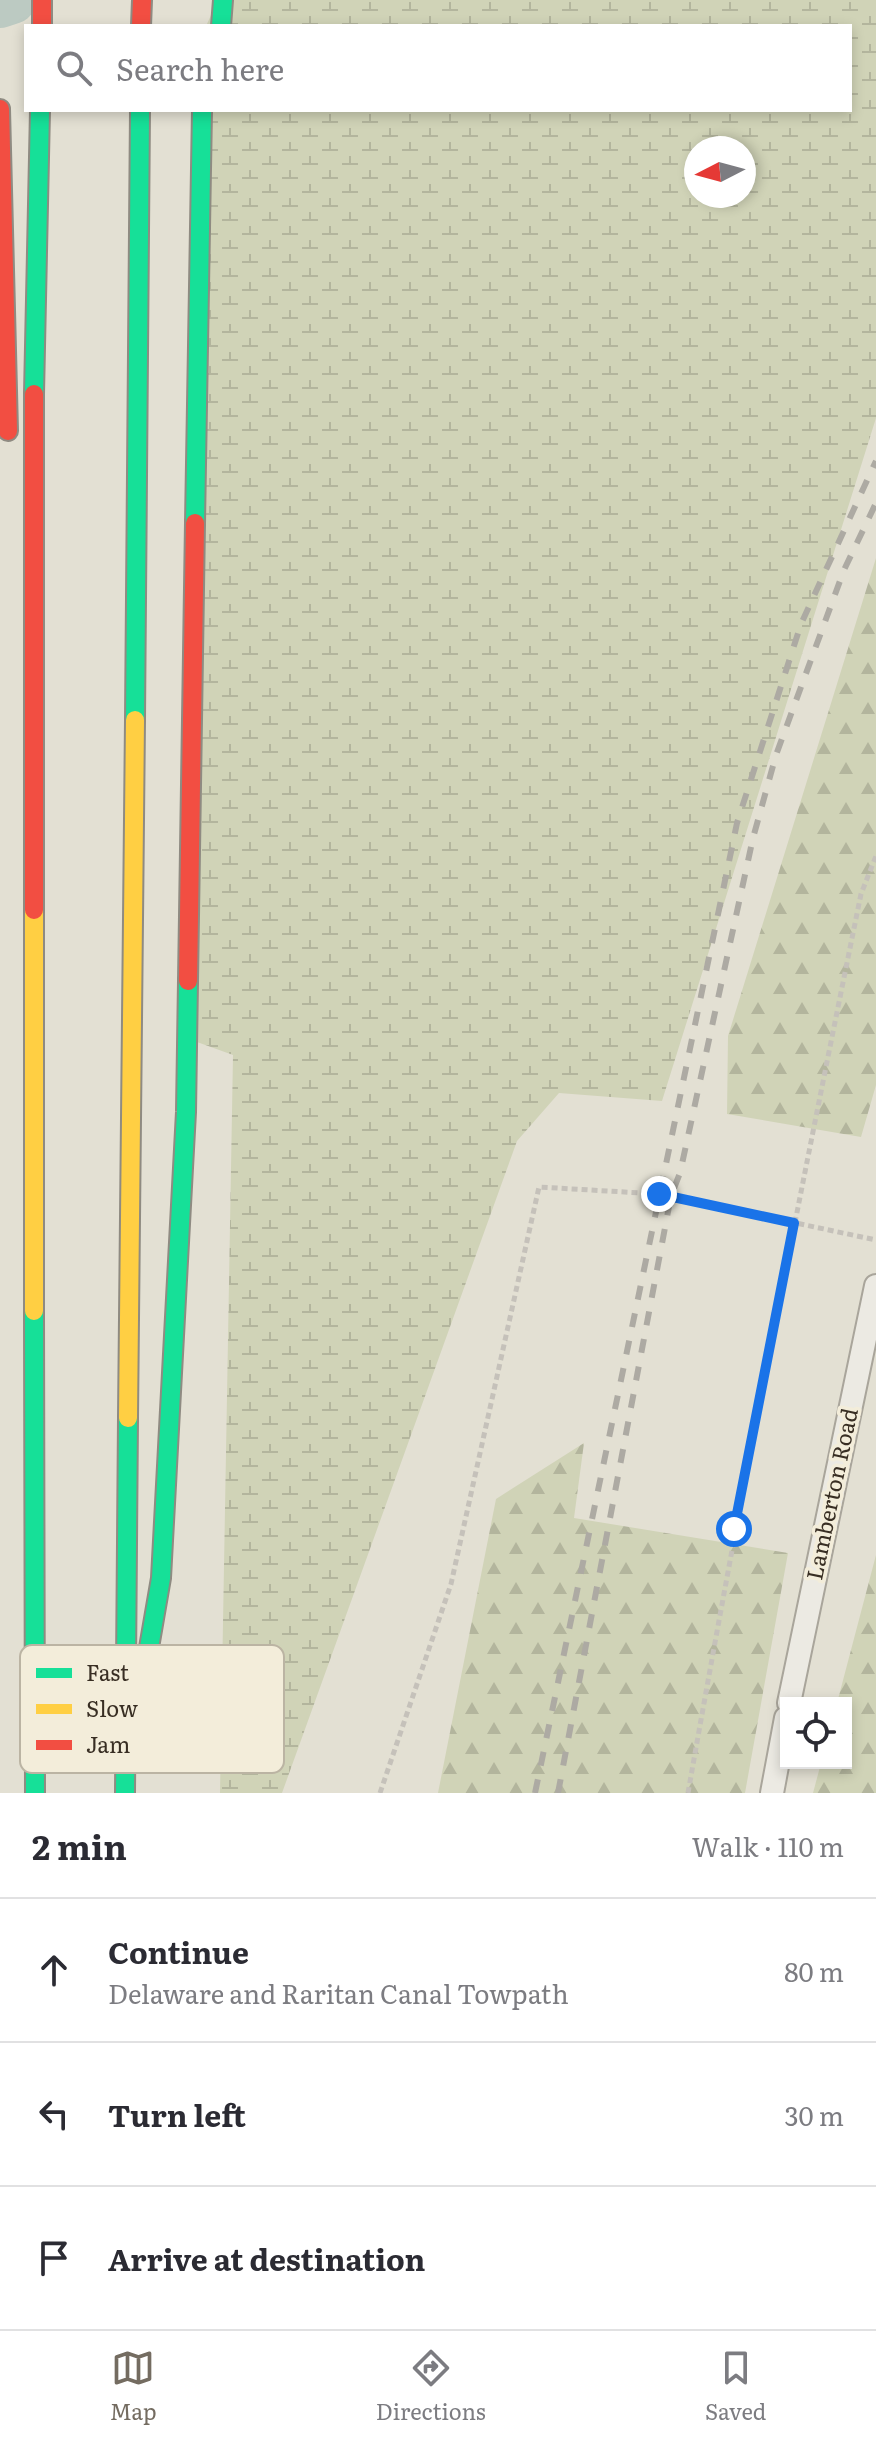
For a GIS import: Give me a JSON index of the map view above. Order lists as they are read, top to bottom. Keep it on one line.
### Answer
{"streets":{"street":["Lamberton Road"]},"legend":["Fast","Slow","Jam"],"north":"left","page":{"search":"Search here","heading":["2 min","Walk · 110 m"],"list":[["Continue","Delaware and Raritan Canal Towpath","80 m"],["Turn left","30 m"],"Arrive at destination"],"nav":["Map","Directions","Saved"]}}
